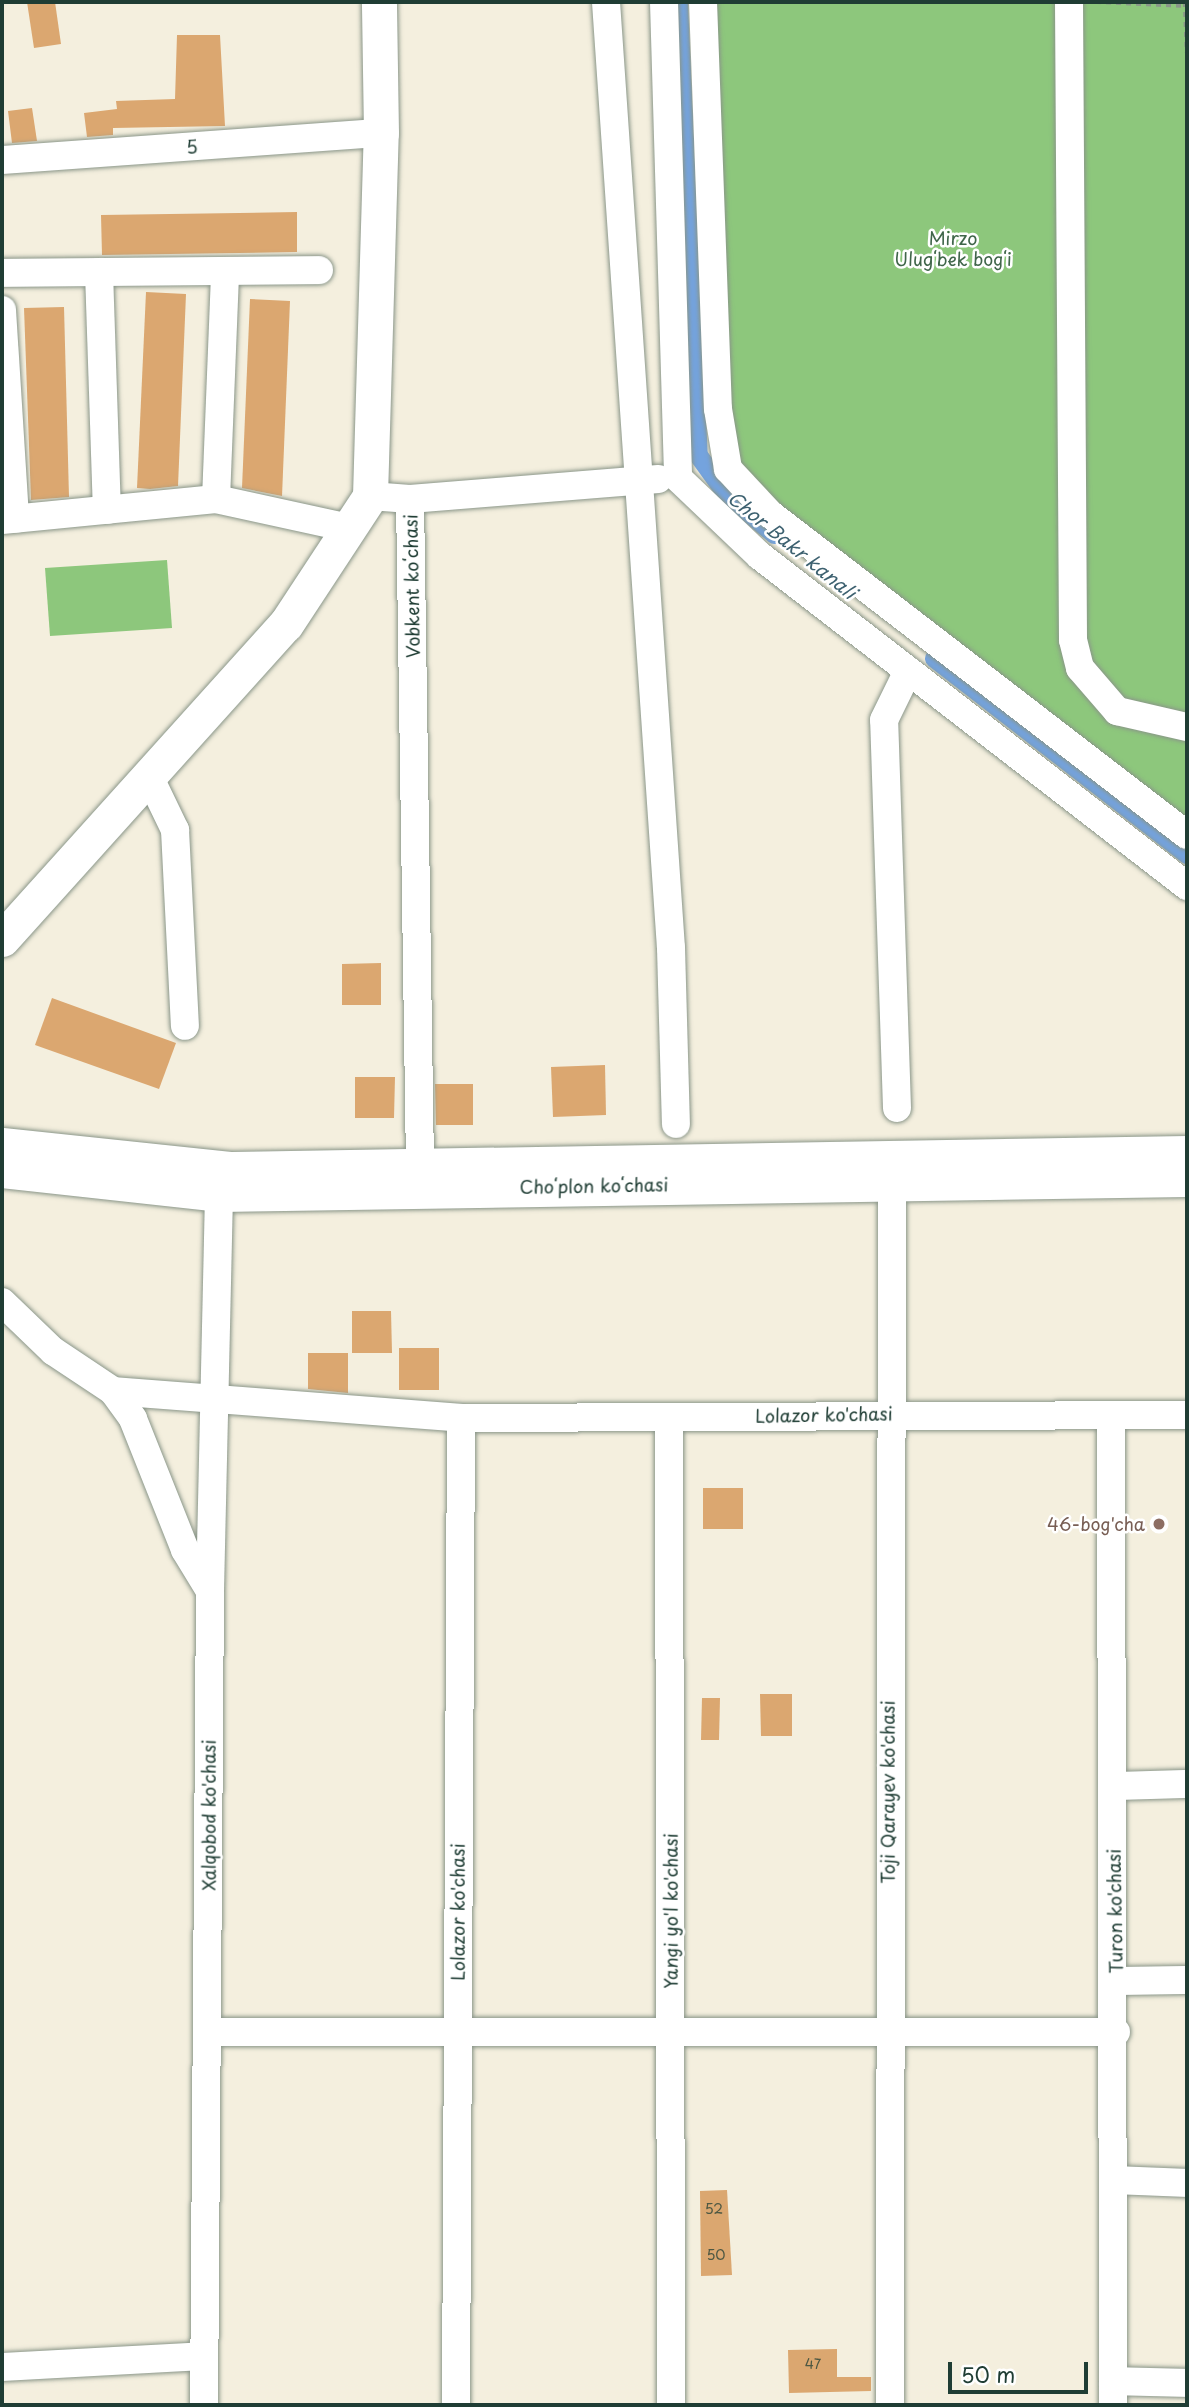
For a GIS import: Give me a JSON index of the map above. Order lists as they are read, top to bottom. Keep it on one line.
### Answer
{"streets":{"main road":["Choʻplon koʻchasi"],"street":["5","Vobkent koʻchasi","Lolazor ko'chasi","Toji Qarayev ko'chasi","Xalqobod ko'chasi","Yangi yo'l ko'chasi","Turon ko'chasi"]},"crossings":[["Vobkent koʻchasi","Choʻplon koʻchasi"],["Choʻplon koʻchasi","Toji Qarayev ko'chasi"],["Choʻplon koʻchasi","Xalqobod ko'chasi"],["Lolazor ko'chasi","Toji Qarayev ko'chasi"],["Lolazor ko'chasi","Xalqobod ko'chasi"],["Lolazor ko'chasi","Yangi yo'l ko'chasi"],["Lolazor ko'chasi","Turon ko'chasi"]],"water":["Chor Bakr kanali"],"parks":["Mirzo Ulugʻbek bogʻi"],"places":["46-bog'cha"],"house_numbers":["52","50","47"],"scale_bar":"50 m"}
